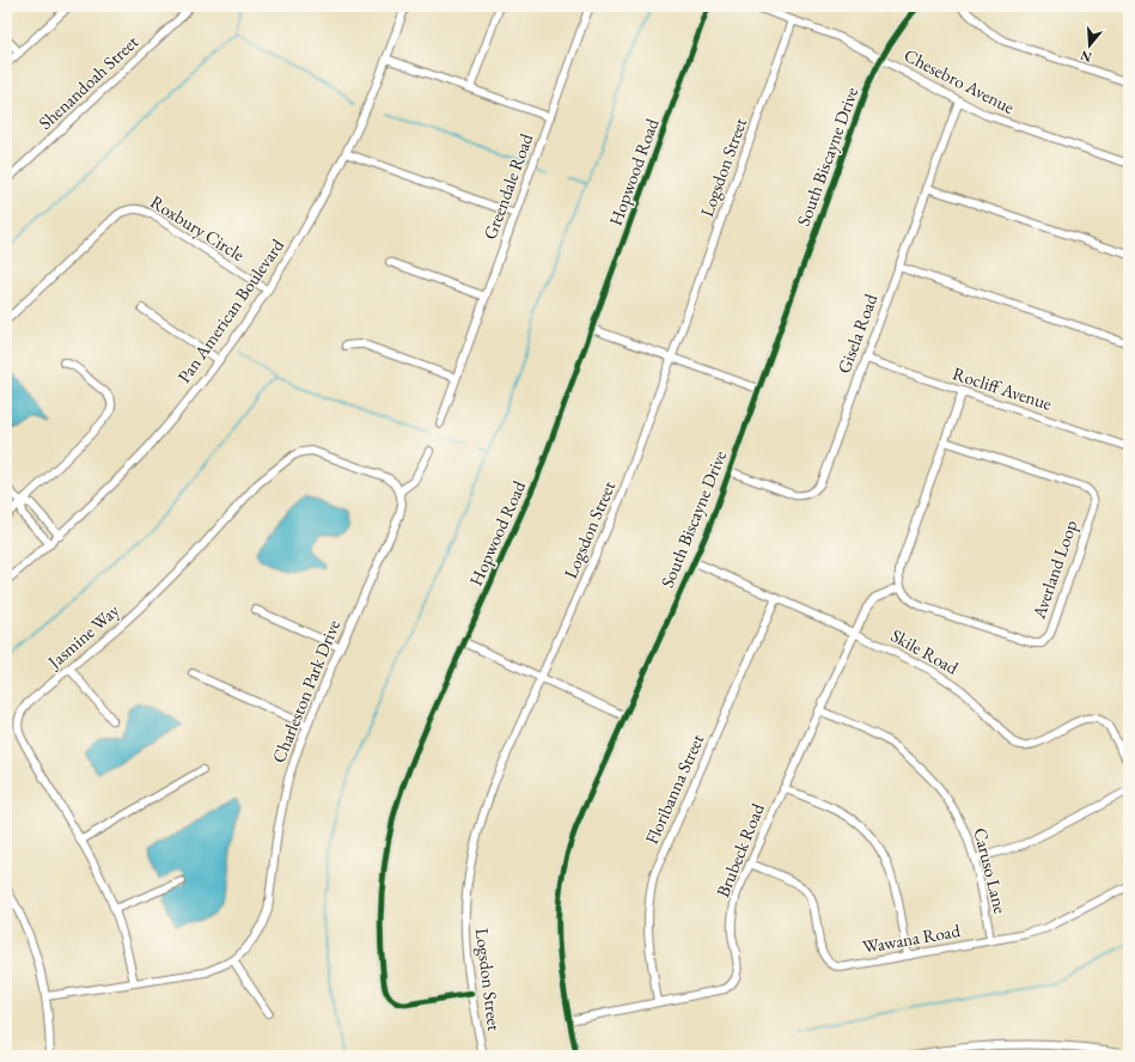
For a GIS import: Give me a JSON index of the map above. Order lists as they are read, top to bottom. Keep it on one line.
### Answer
{"streets":{"street":["Chesebro Avenue","Shenandoah Street","South Biscayne Drive","Logsdon Street","Hopwood Road","Greendale Road","Roxbury Circle","Pan American Boulevard","Gisela Road","Rocliff Avenue","Averland Loop","Jasmine Way","Skile Road","Charleston Park Drive","Floribanna Street","Brubeck Road","Caruso Lane","Wawana Road"]},"crossings":[["Chesebro Avenue","South Biscayne Drive"],["Chesebro Avenue","Logsdon Street"],["Chesebro Avenue","Gisela Road"],["South Biscayne Drive","Gisela Road"],["South Biscayne Drive","Skile Road"],["South Biscayne Drive","Brubeck Road"],["Logsdon Street","Hopwood Road"],["Roxbury Circle","Pan American Boulevard"],["Gisela Road","Rocliff Avenue"],["Averland Loop","Brubeck Road"],["Jasmine Way","Charleston Park Drive"],["Skile Road","Floribanna Street"],["Skile Road","Brubeck Road"],["Floribanna Street","Brubeck Road"],["Brubeck Road","Caruso Lane"],["Brubeck Road","Wawana Road"],["Caruso Lane","Wawana Road"]],"north":"bottom"}
